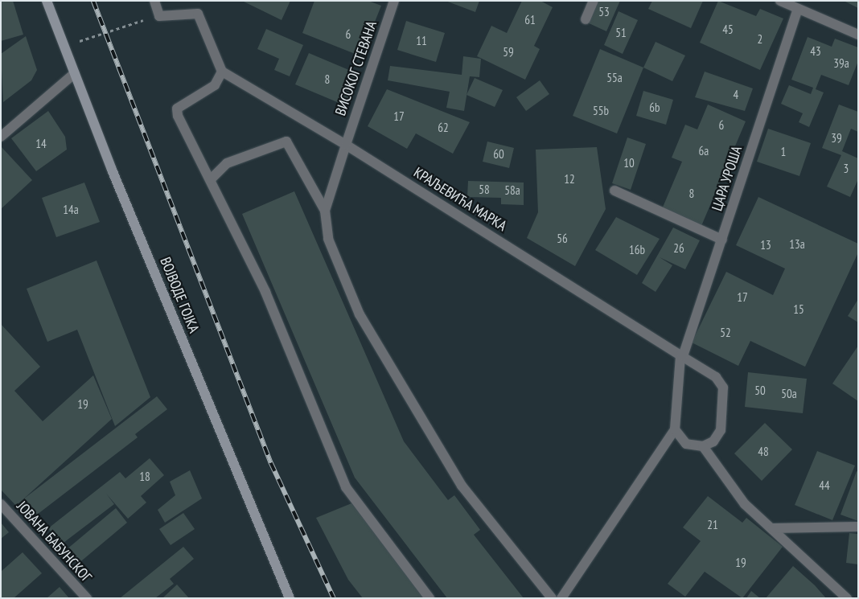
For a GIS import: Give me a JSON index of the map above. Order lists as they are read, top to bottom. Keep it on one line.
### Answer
{"streets":{"street":["ВИСОКОГ СТЕВАНА","ЦАРА УРОША","КРАЉЕВИЋА МАРКА","ВОЈВОДЕ ГОЈКА","ЈОВАНА БАБУНСКОГ"]},"crossings":[["ВИСОКОГ СТЕВАНА","КРАЉЕВИЋА МАРКА"],["ЦАРА УРОША","КРАЉЕВИЋА МАРКА"]],"house_numbers":["53","61","45","51","6","2","11","43","59","39a","55a","8","4","6b","55b","17","6","62","39","14","6a","1","60","10","3","12","58","58a","8","14a","56","13a","13","26","16b","17","15","52","50","50a","19","48","18","44","21","19"]}
